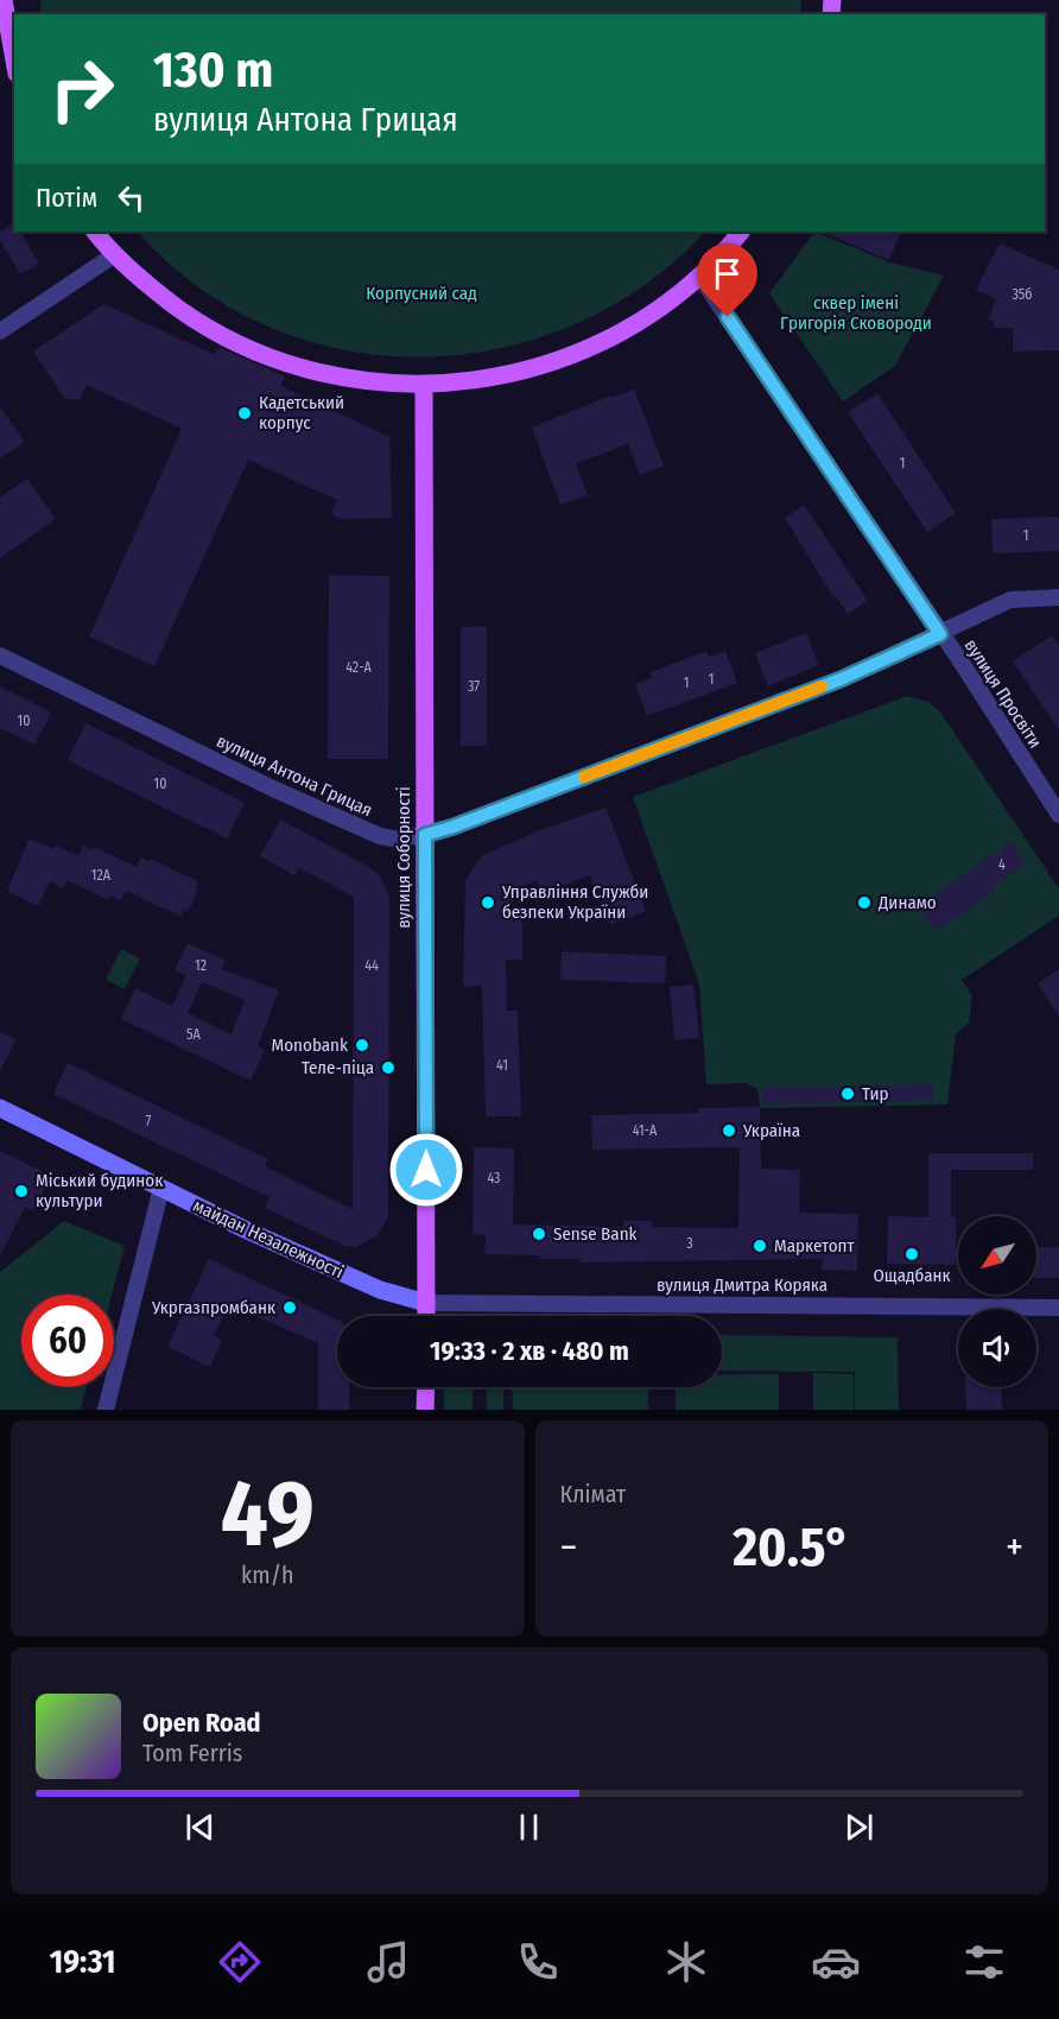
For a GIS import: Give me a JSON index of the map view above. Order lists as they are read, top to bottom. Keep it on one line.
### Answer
{"streets":{"main road":["вулиця Соборності"],"street":["вулиця Просвіти","вулиця Антона Грицая","майдан Незалежності","вулиця Дмитра Коряка"]},"crossings":[["вулиця Просвіти","вулиця Антона Грицая"],["вулиця Антона Грицая","вулиця Соборності"],["вулиця Соборності","майдан Незалежності"],["вулиця Соборності","вулиця Дмитра Коряка"],["майдан Незалежності","вулиця Дмитра Коряка"]],"parks":["Корпусний сад","сквер імені Григорія Сковороди"],"places":["Кадетський корпус","Управління Служби безпеки України","Динамо","Monobank","Теле-піца","Тир","Україна","Міський будинок культури","Sense Bank","Маркетопт","Ощадбанк","Укргазпромбанк"],"house_numbers":["35б","1","1","42-А","1","1","37","10","10","4","12А","12","44","5А","41","7","41-А","43","3"],"north":"bottom left","page":{"turn":["130 m","вулиця Антона Грицая"],"then":"Потім","limit":"60","trip":"19:33 · 2 хв · 480 m","tile":[["49","km/h"],"Клімат"],"heat":["−","20.5°","+"],"song":["Open Road","Tom Ferris"],"tabs":"19:31"}}
